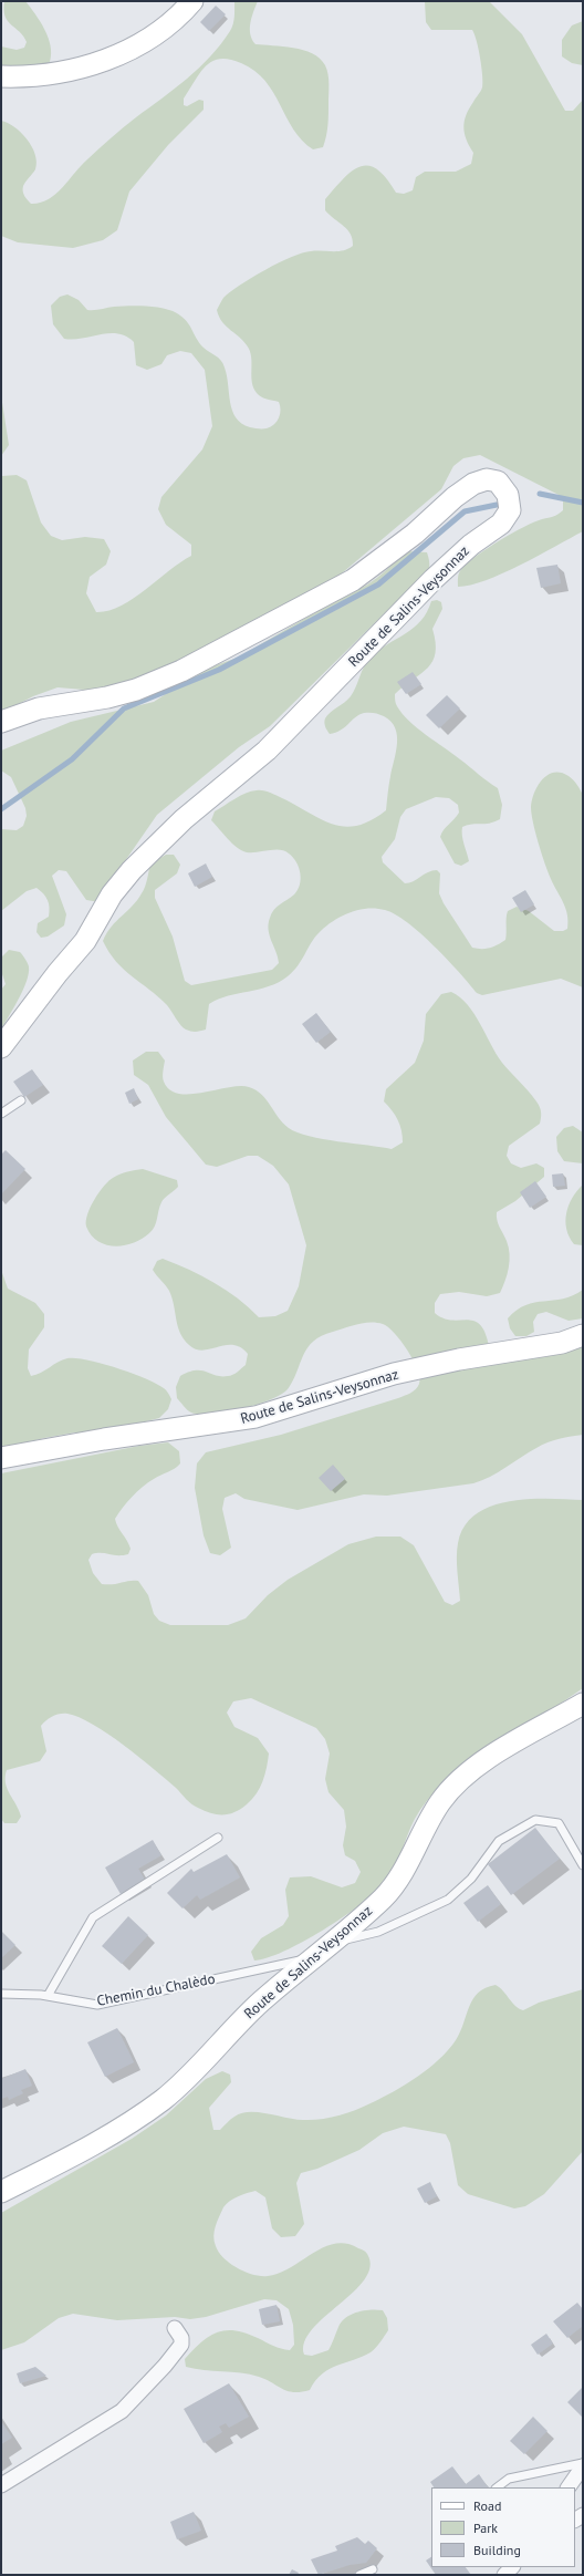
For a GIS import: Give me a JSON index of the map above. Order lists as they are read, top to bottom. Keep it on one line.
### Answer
{"streets":{"street":["Route de Salins-Veysonnaz"],"lane":["Chemin du Chalèdo"]},"crossings":[["Route de Salins-Veysonnaz","Chemin du Chalèdo"]],"legend":["Road","Park","Building"]}
